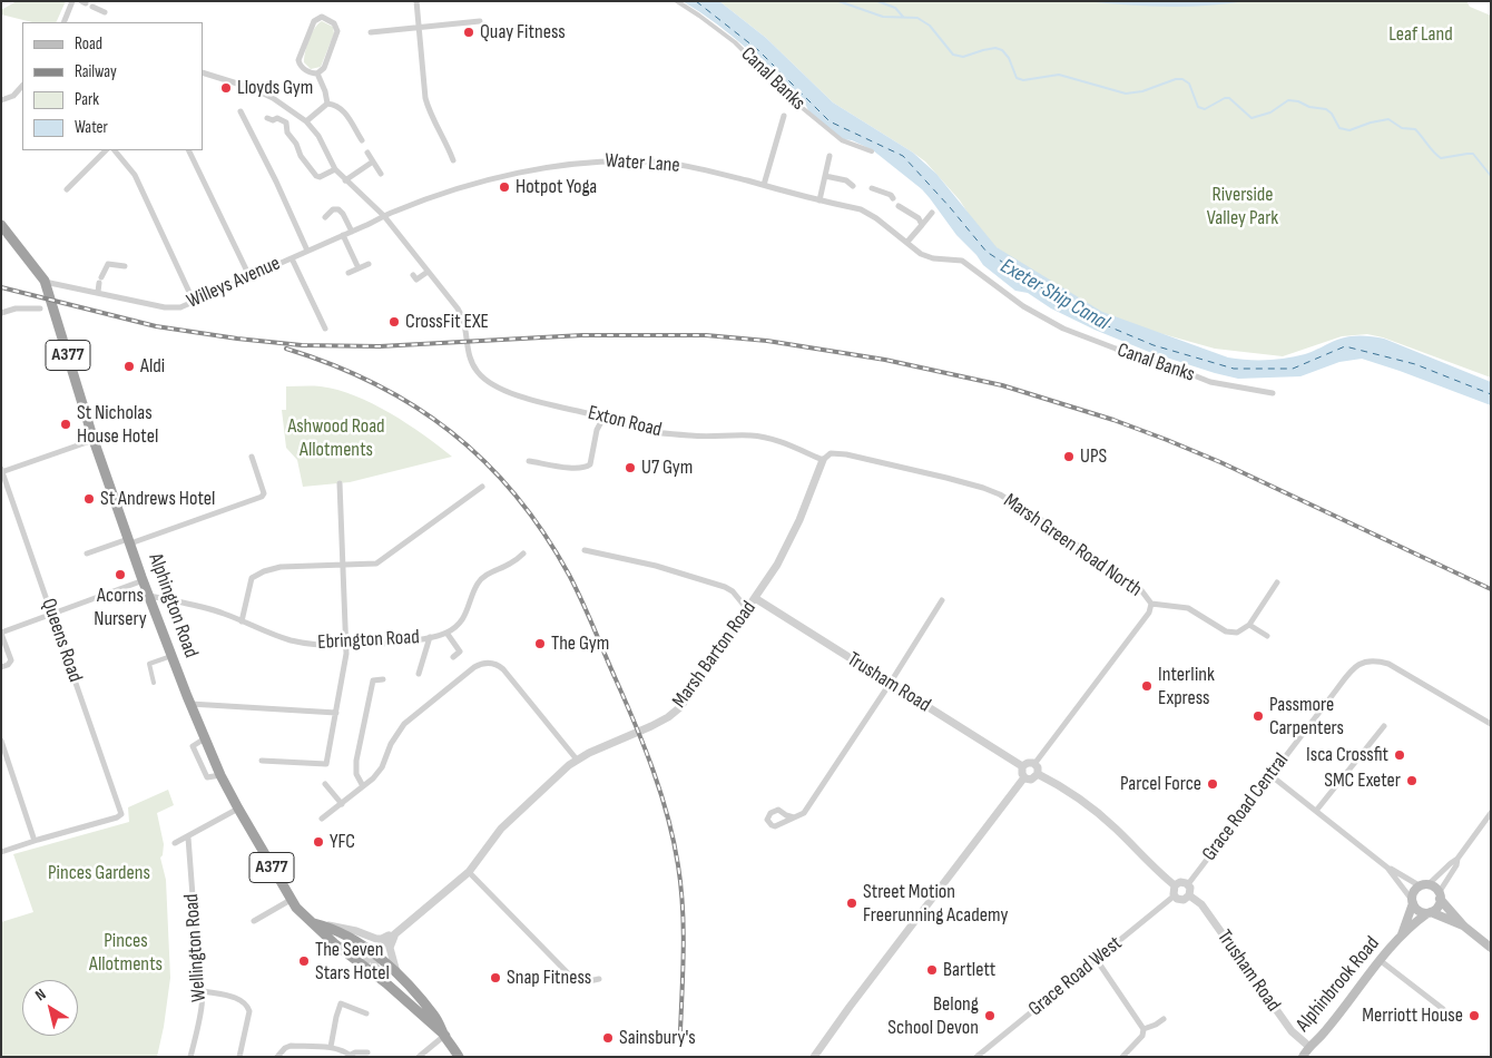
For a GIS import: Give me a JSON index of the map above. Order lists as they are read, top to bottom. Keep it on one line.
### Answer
{"streets":{"highway":["A377","Alphington Road"],"main road":["Alphinbrook Road"],"street":["Canal Banks","Water Lane","Willeys Avenue","Exton Road","Marsh Green Road North","Queens Road","Ebrington Road","Marsh Barton Road","Trusham Road","Grace Road Central","Wellington Road","Grace Road West"]},"crossings":[["Canal Banks","Water Lane"],["Water Lane","Willeys Avenue"],["Willeys Avenue","A377"],["Willeys Avenue","Alphington Road"],["A377","Alphington Road"],["Exton Road","Marsh Green Road North"],["Exton Road","Marsh Barton Road"],["Marsh Green Road North","Marsh Barton Road"],["Marsh Green Road North","Trusham Road"],["Alphington Road","Ebrington Road"],["Alphington Road","Marsh Barton Road"],["Marsh Barton Road","Trusham Road"],["Trusham Road","Grace Road Central"],["Trusham Road","Grace Road West"],["Trusham Road","Alphinbrook Road"],["Grace Road Central","Grace Road West"]],"water":["Exeter Ship Canal"],"parks":["Leaf Land","Riverside Valley Park","Ashwood Road Allotments","Pinces Gardens","Pinces Allotments"],"places":["Quay Fitness","Lloyds Gym","Hotpot Yoga","CrossFit EXE","Aldi","St Nicholas House Hotel","UPS","U7 Gym","St Andrews Hotel","Acorns Nursery","The Gym","Interlink Express","Passmore Carpenters","Isca Crossfit","SMC Exeter","Parcel Force","YFC","Street Motion Freerunning Academy","The Seven Stars Hotel","Bartlett","Snap Fitness","Belong School Devon","Merriott House","Sainsbury's"],"legend":["Road","Railway","Park","Water"],"north":"top left"}
